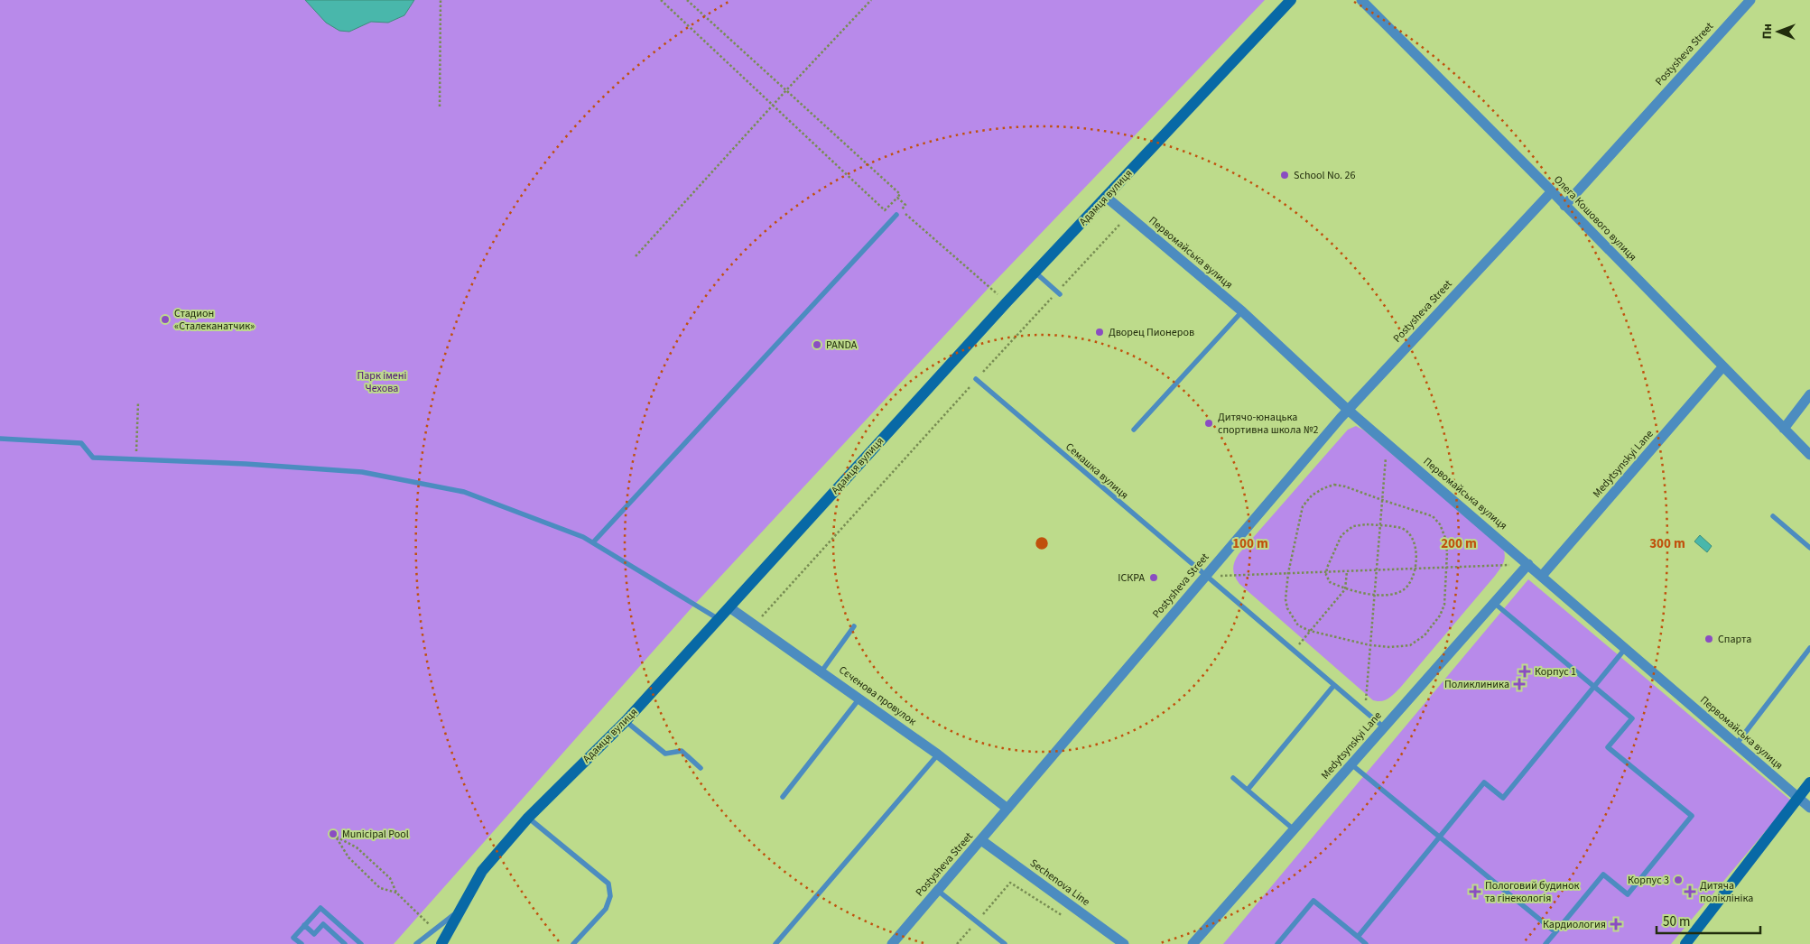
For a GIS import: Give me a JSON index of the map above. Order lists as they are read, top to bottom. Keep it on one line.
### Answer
{"streets":{"street":["Postysheva Street","Адамця вулиця","Олега Кошового вулиця","Первомайська вулиця","Medytsynskyi Lane","Сєченова провулок","Sechenova Line"],"lane":["Семашка вулиця"]},"crossings":[["Postysheva Street","Олега Кошового вулиця"],["Postysheva Street","Первомайська вулиця"],["Postysheva Street","Семашка вулиця"],["Postysheva Street","Сєченова провулок"],["Postysheva Street","Sechenova Line"],["Адамця вулиця","Первомайська вулиця"],["Адамця вулиця","Сєченова провулок"],["Олега Кошового вулиця","Medytsynskyi Lane"],["Первомайська вулиця","Medytsynskyi Lane"],["Medytsynskyi Lane","Семашка вулиця"]],"parks":["Парк імені Чехова"],"places":{"other":["School No. 26","Стадион «Сталеканатчик»","Дворец Пионеров","PANDA","Дитячо-юнацька спортивна школа №2","ІСКРА","Спарта","Municipal Pool","Корпус 3"],"health":["Корпус 1","Поликлиника","Пологовий будинок та гінекологія","Дитяча поліклініка","Кардиология"]},"scale_bar":"50 m","north":"left","rings":["100 m","200 m","300 m"]}
